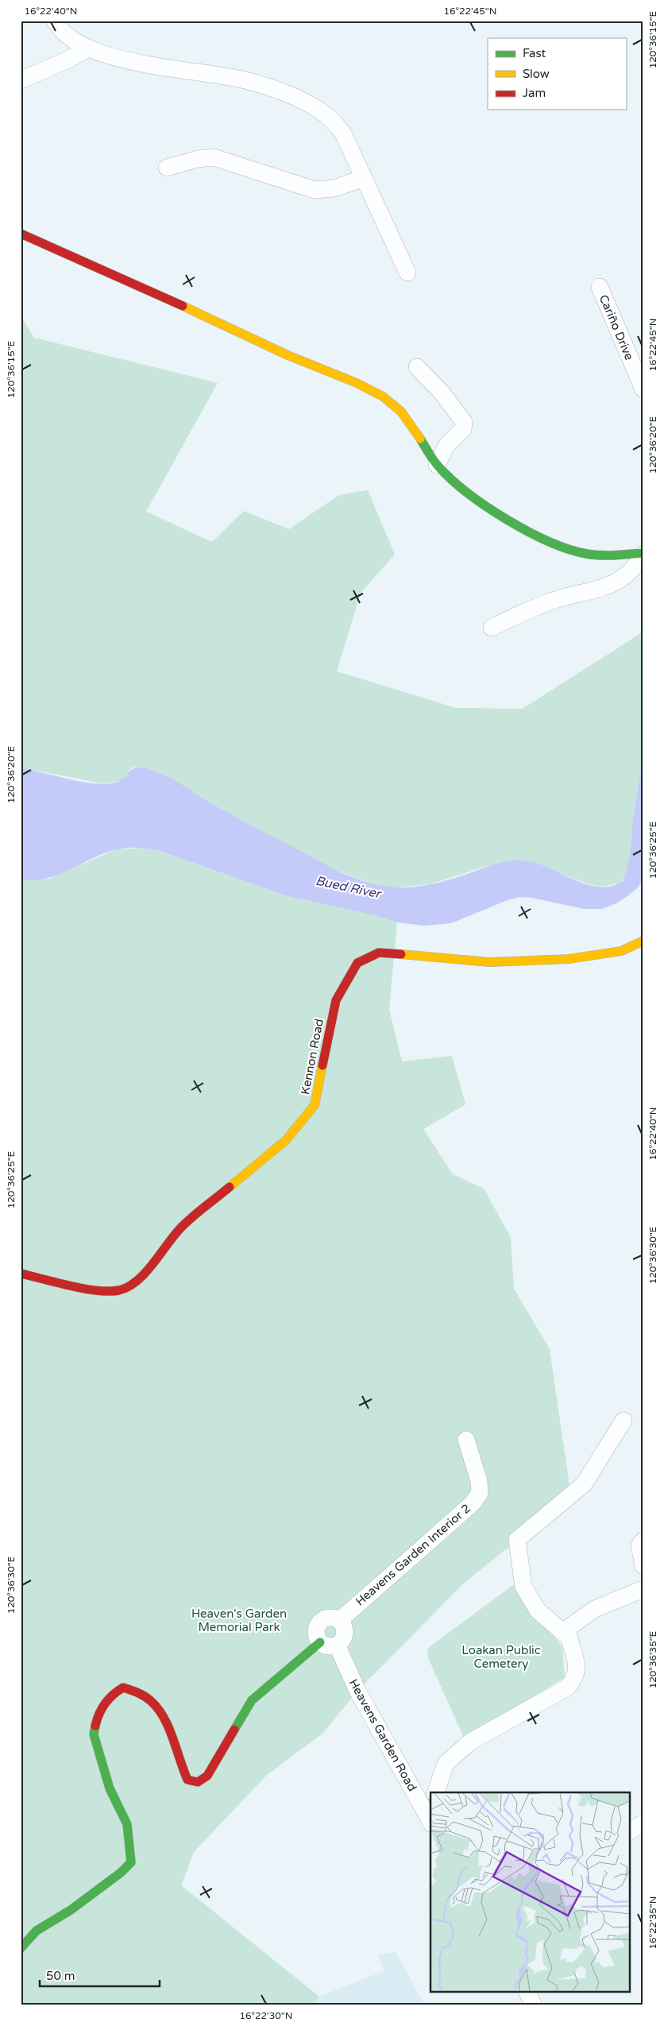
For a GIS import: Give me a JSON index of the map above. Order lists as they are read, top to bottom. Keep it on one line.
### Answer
{"streets":{"main road":["Kennon Road"],"street":["Cariño Drive","Heavens Garden Interior 2","Heavens Garden Road"]},"crossings":[["Heavens Garden Interior 2","Heavens Garden Road"]],"water":["Bued River"],"parks":["Heaven's Garden Memorial Park","Loakan Public Cemetery"],"legend":["Fast","Slow","Jam"],"scale_bar":"50 m","coordinates":["16°22'40\"N","16°22'45\"N","120°36'15\"E","120°36'20\"E","120°36'25\"E","120°36'30\"E","120°36'35\"E","16°22'35\"N","16°22'30\"N"]}
